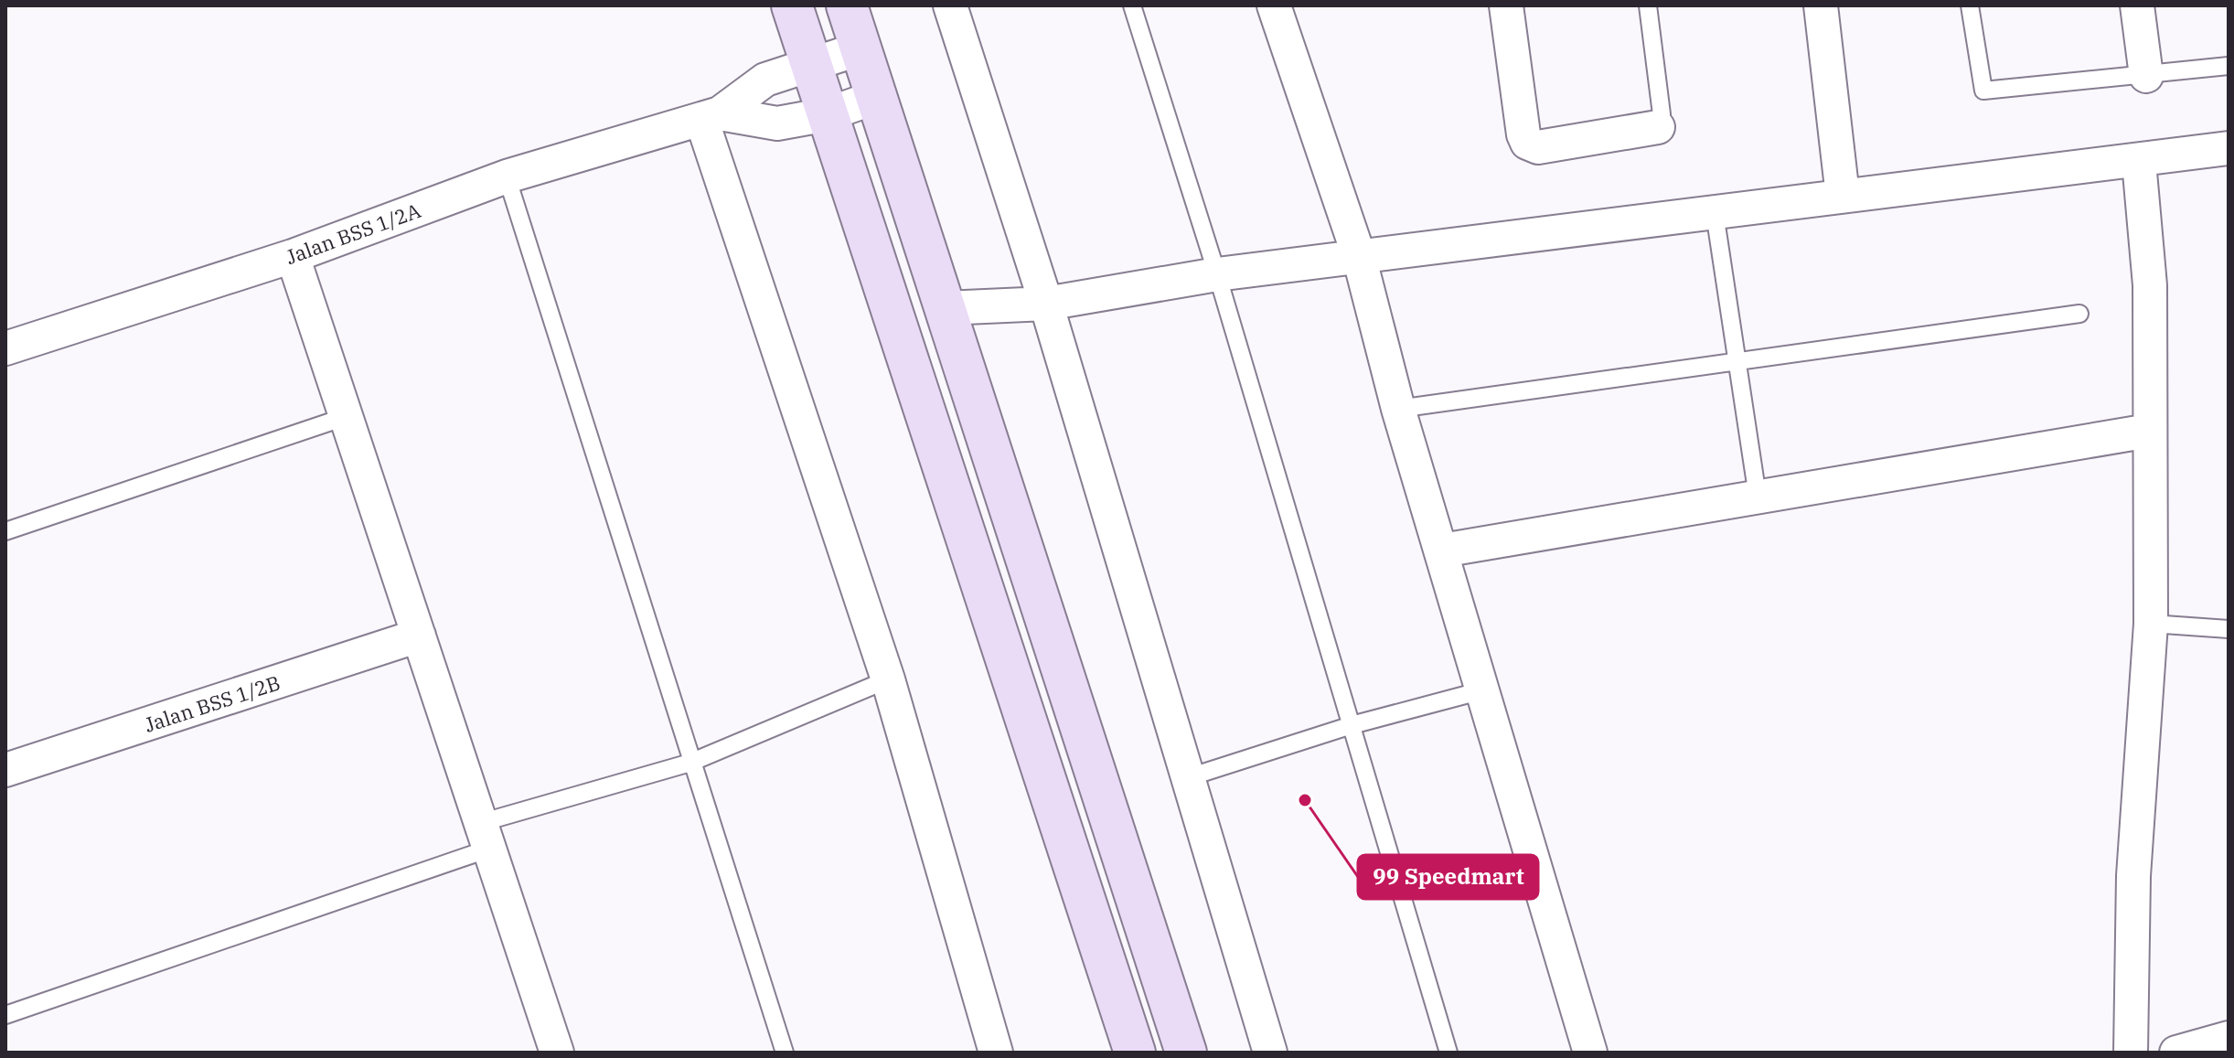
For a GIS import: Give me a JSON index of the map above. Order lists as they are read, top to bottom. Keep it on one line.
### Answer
{"streets":{"street":["Jalan BSS 1/2A","Jalan BSS 1/2B"]},"places":["99 Speedmart"]}
